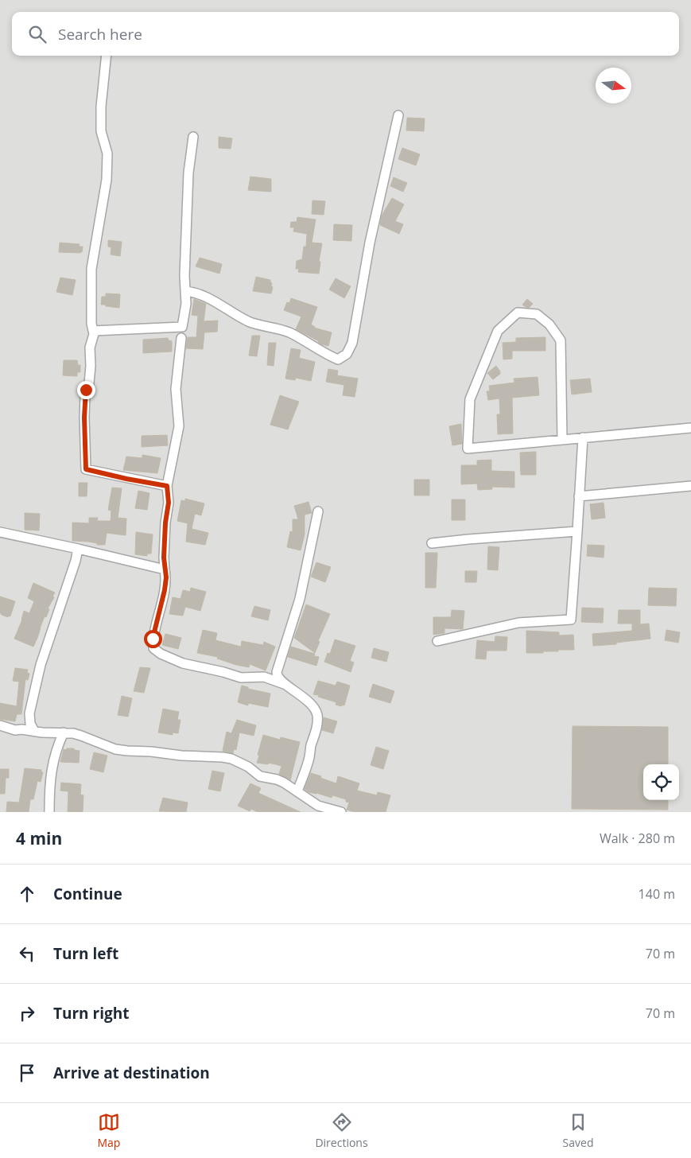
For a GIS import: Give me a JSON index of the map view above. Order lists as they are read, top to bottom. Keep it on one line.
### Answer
{"north":"right","page":{"search":"Search here","heading":["4 min","Walk · 280 m"],"list":[["Continue","140 m"],["Turn left","70 m"],["Turn right","70 m"],"Arrive at destination"],"nav":["Map","Directions","Saved"]}}
